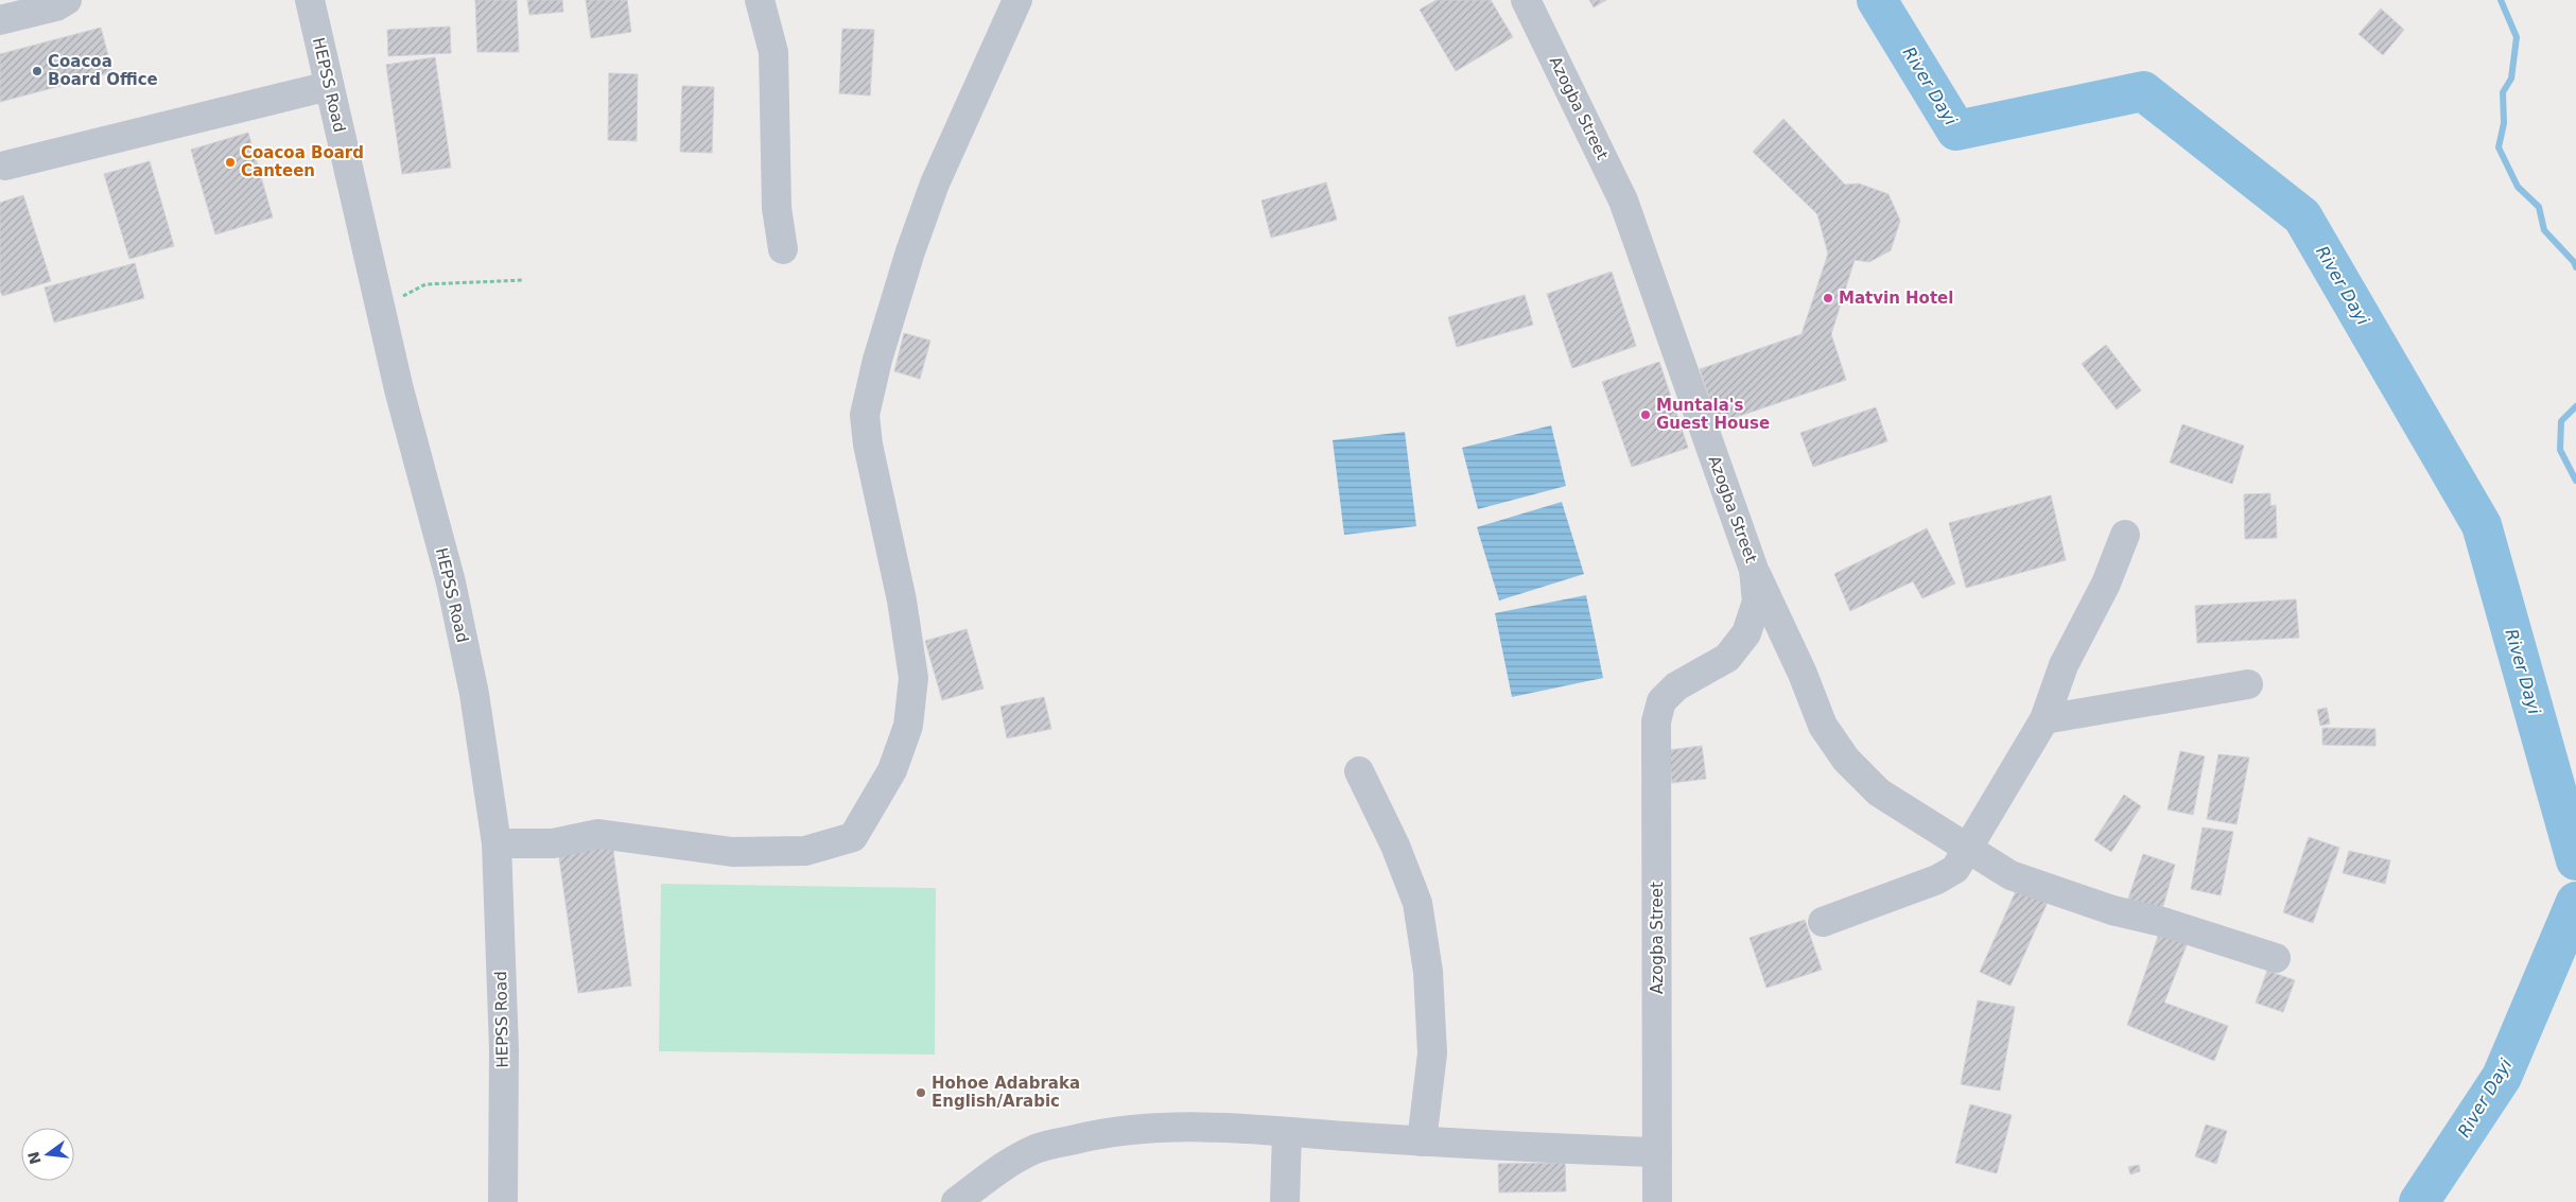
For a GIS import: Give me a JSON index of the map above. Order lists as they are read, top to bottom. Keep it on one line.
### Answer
{"streets":{"street":["HEPSS Road","Azogba Street"]},"water":["River Dayi"],"places":["Coacoa Board Office","Coacoa Board Canteen","Matvin Hotel","Muntala's Guest House","Hohoe Adabraka English/Arabic"],"north":"left"}
